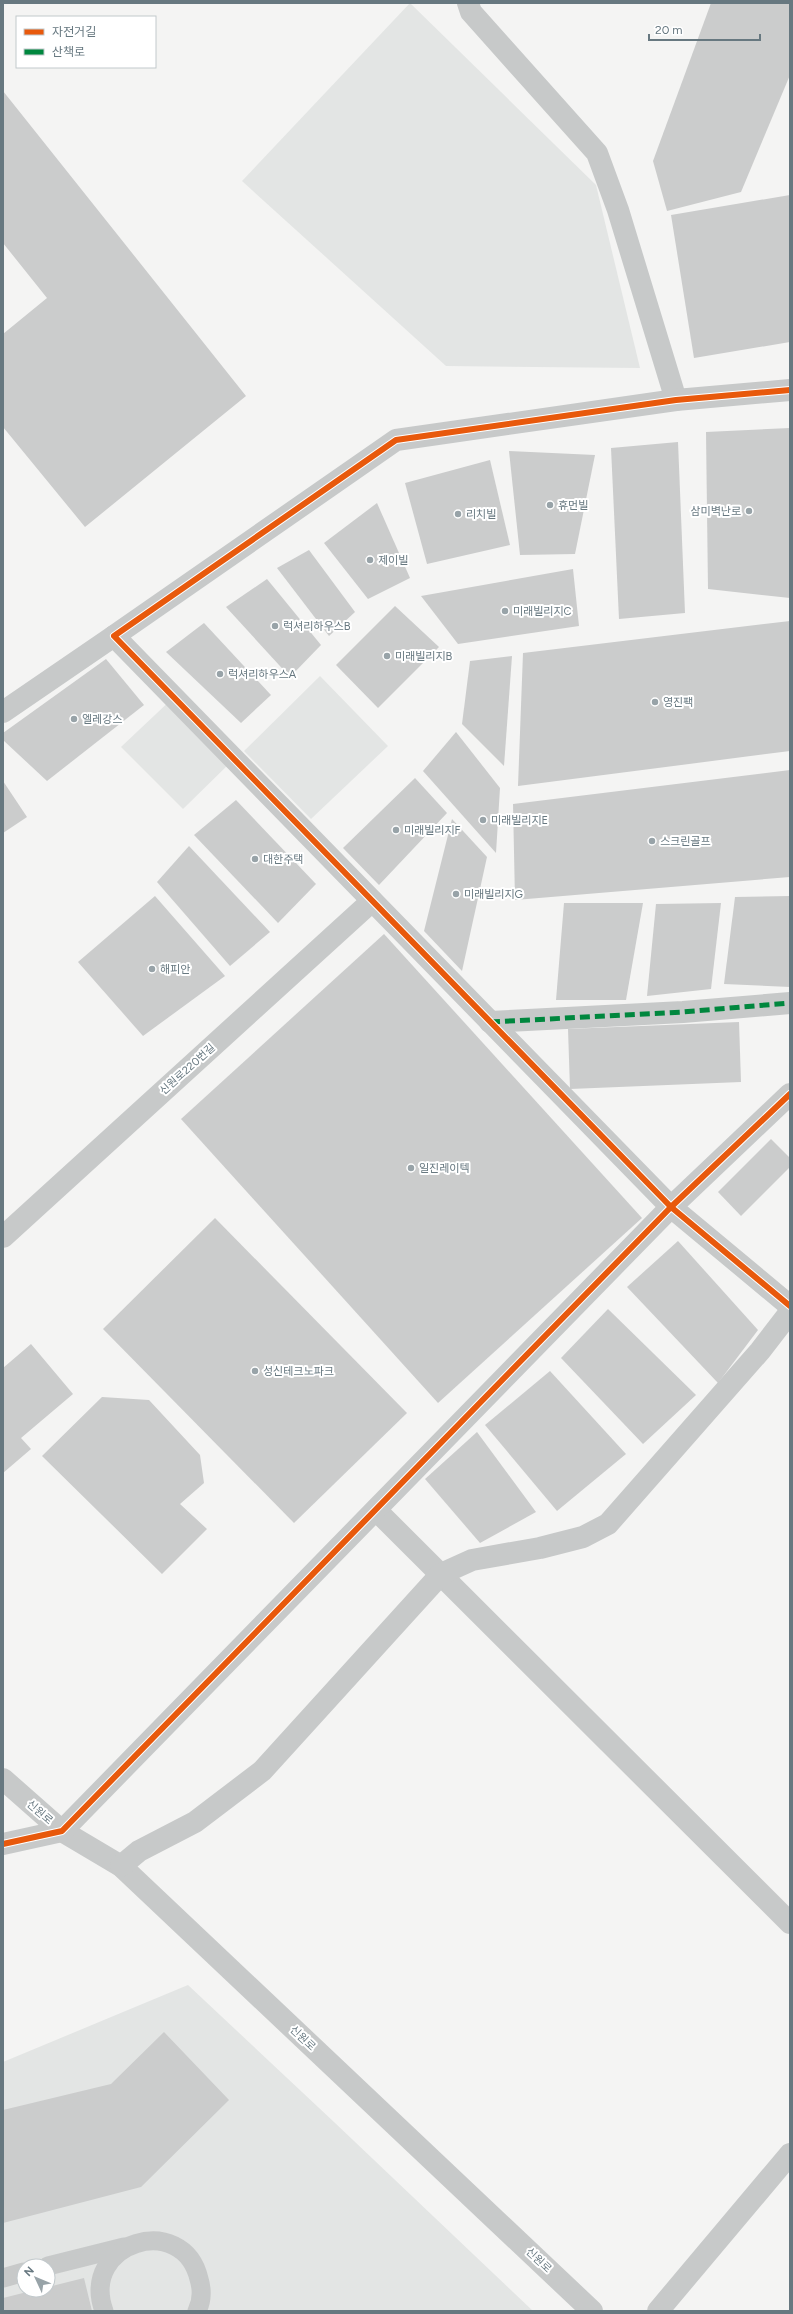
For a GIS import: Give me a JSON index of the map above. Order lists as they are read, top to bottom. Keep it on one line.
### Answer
{"streets":{"street":["신원로220번길","신원로"]},"places":["휴먼빌","삼미벽난로","리치빌","제이빌","미래빌리지C","럭셔리하우스B","미래빌리지B","럭셔리하우스A","영진팩","엘레강스","미래빌리지E","미래빌리지F","스크린골프","대한주택","미래빌리지G","해피안","일진레이텍","성신테크노파크"],"legend":["자전거길","산책로"],"scale_bar":"20 m","north":"top left"}
